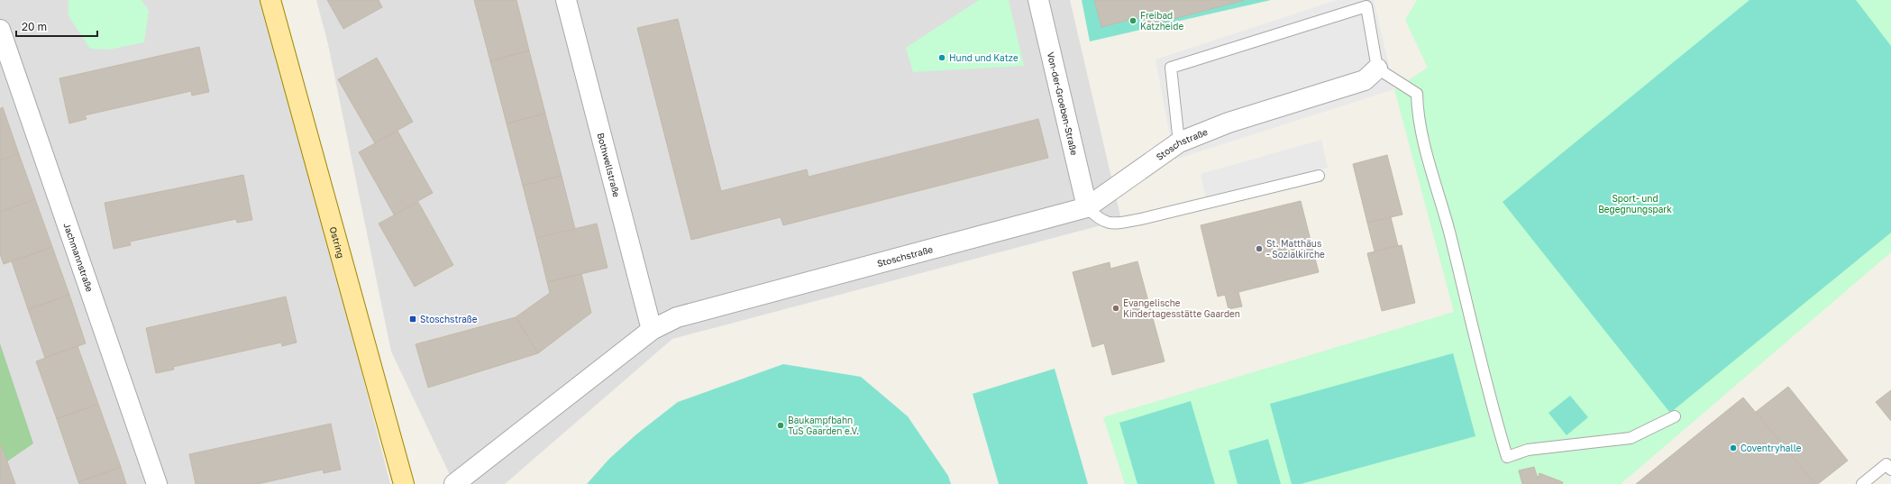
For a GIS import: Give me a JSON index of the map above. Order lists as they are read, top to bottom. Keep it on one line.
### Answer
{"streets":{"main road":["Ostring"],"street":["Von-der-Groeben-Straße","Stoschstraße","Bothwellstraße","Jachmannstraße"]},"crossings":[["Von-der-Groeben-Straße","Stoschstraße"],["Stoschstraße","Bothwellstraße"]],"parks":["Sport- und Begegnungspark"],"places":{"other":["Freibad Katzheide","Hund und Katze","St. Matthäus - Sozialkirche","Evangelische Kindertagesstätte Gaarden","Baukampfbahn TuS Gaarden e.V.","Coventryhalle"],"transit":["Stoschstraße"]},"scale_bar":"20 m"}
